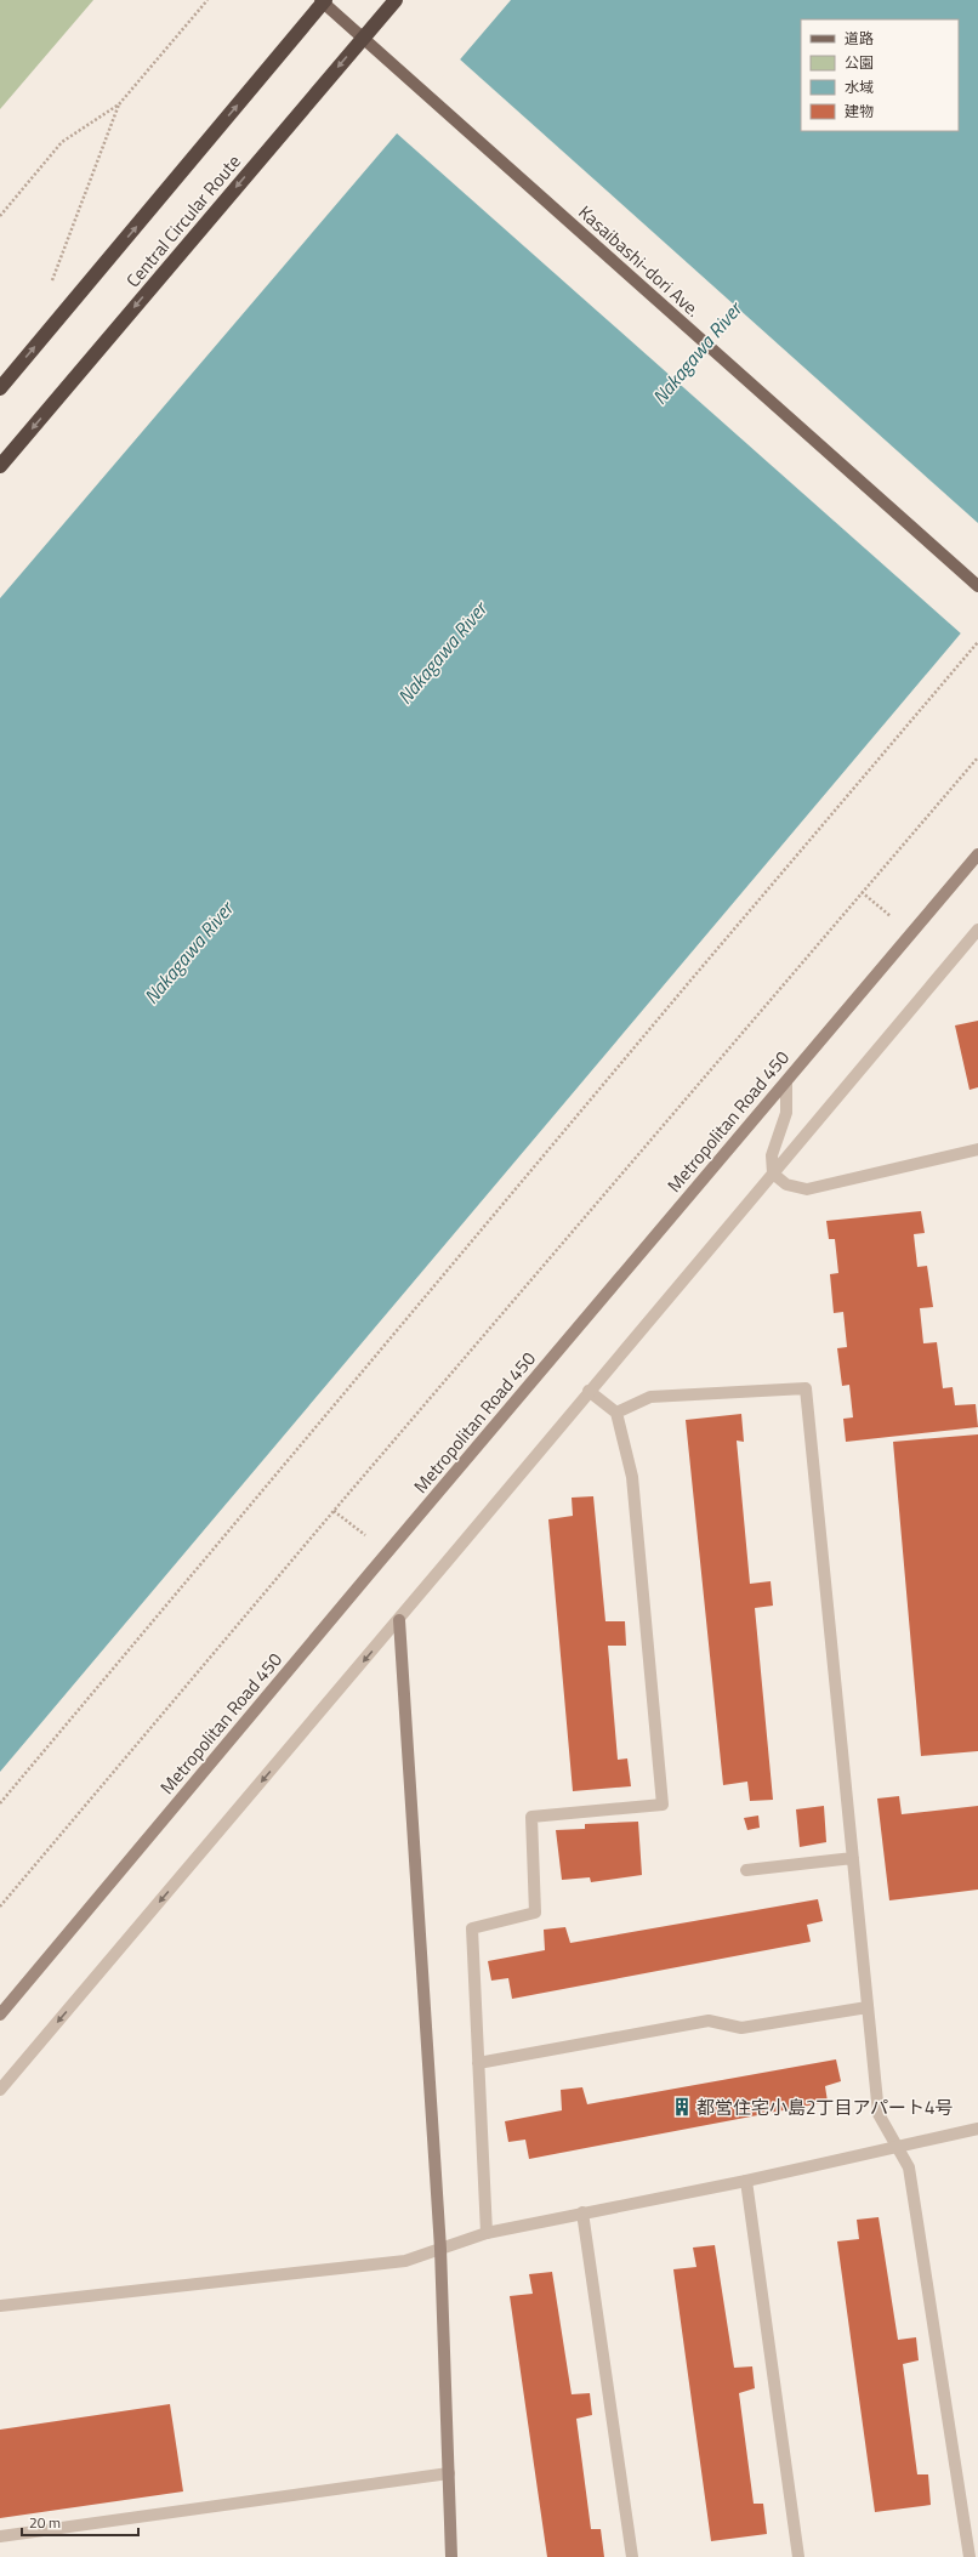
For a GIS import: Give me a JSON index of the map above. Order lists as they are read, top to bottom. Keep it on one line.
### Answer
{"streets":{"highway":["Central Circular Route"],"main road":["Kasaibashi-dori Ave.","Metropolitan Road 450"]},"water":["Nakagawa River"],"places":{"building":["都営住宅小島2丁目アパート4号"]},"legend":["道路","公園","水域","建物"],"scale_bar":"20 m"}
